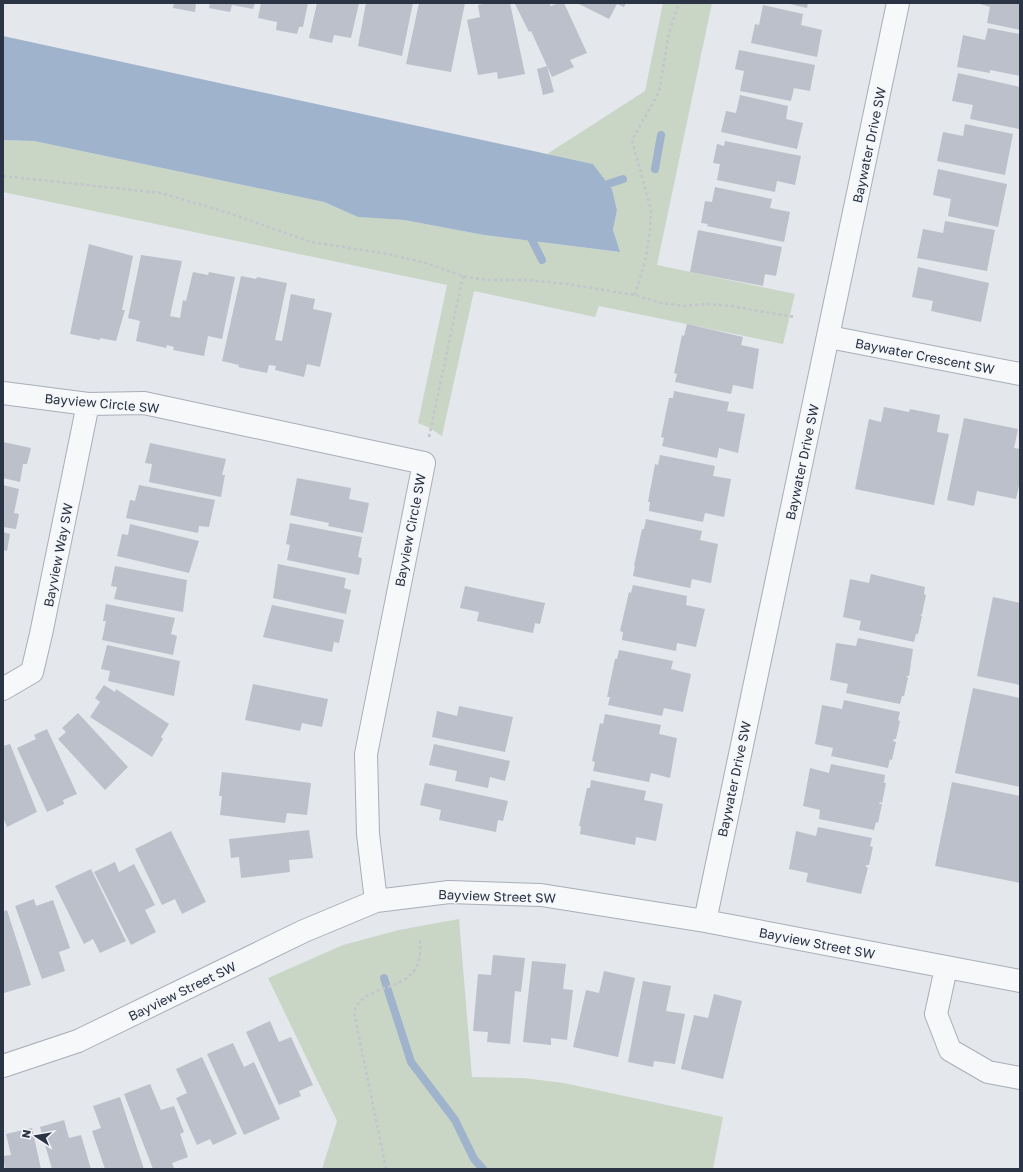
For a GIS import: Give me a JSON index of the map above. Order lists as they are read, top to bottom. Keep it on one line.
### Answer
{"streets":{"street":["Baywater Drive SW","Baywater Crescent SW","Bayview Circle SW","Bayview Way SW","Bayview Street SW"]},"crossings":[["Baywater Drive SW","Baywater Crescent SW"],["Baywater Drive SW","Bayview Street SW"],["Bayview Circle SW","Bayview Way SW"],["Bayview Circle SW","Bayview Street SW"]],"north":"left"}
